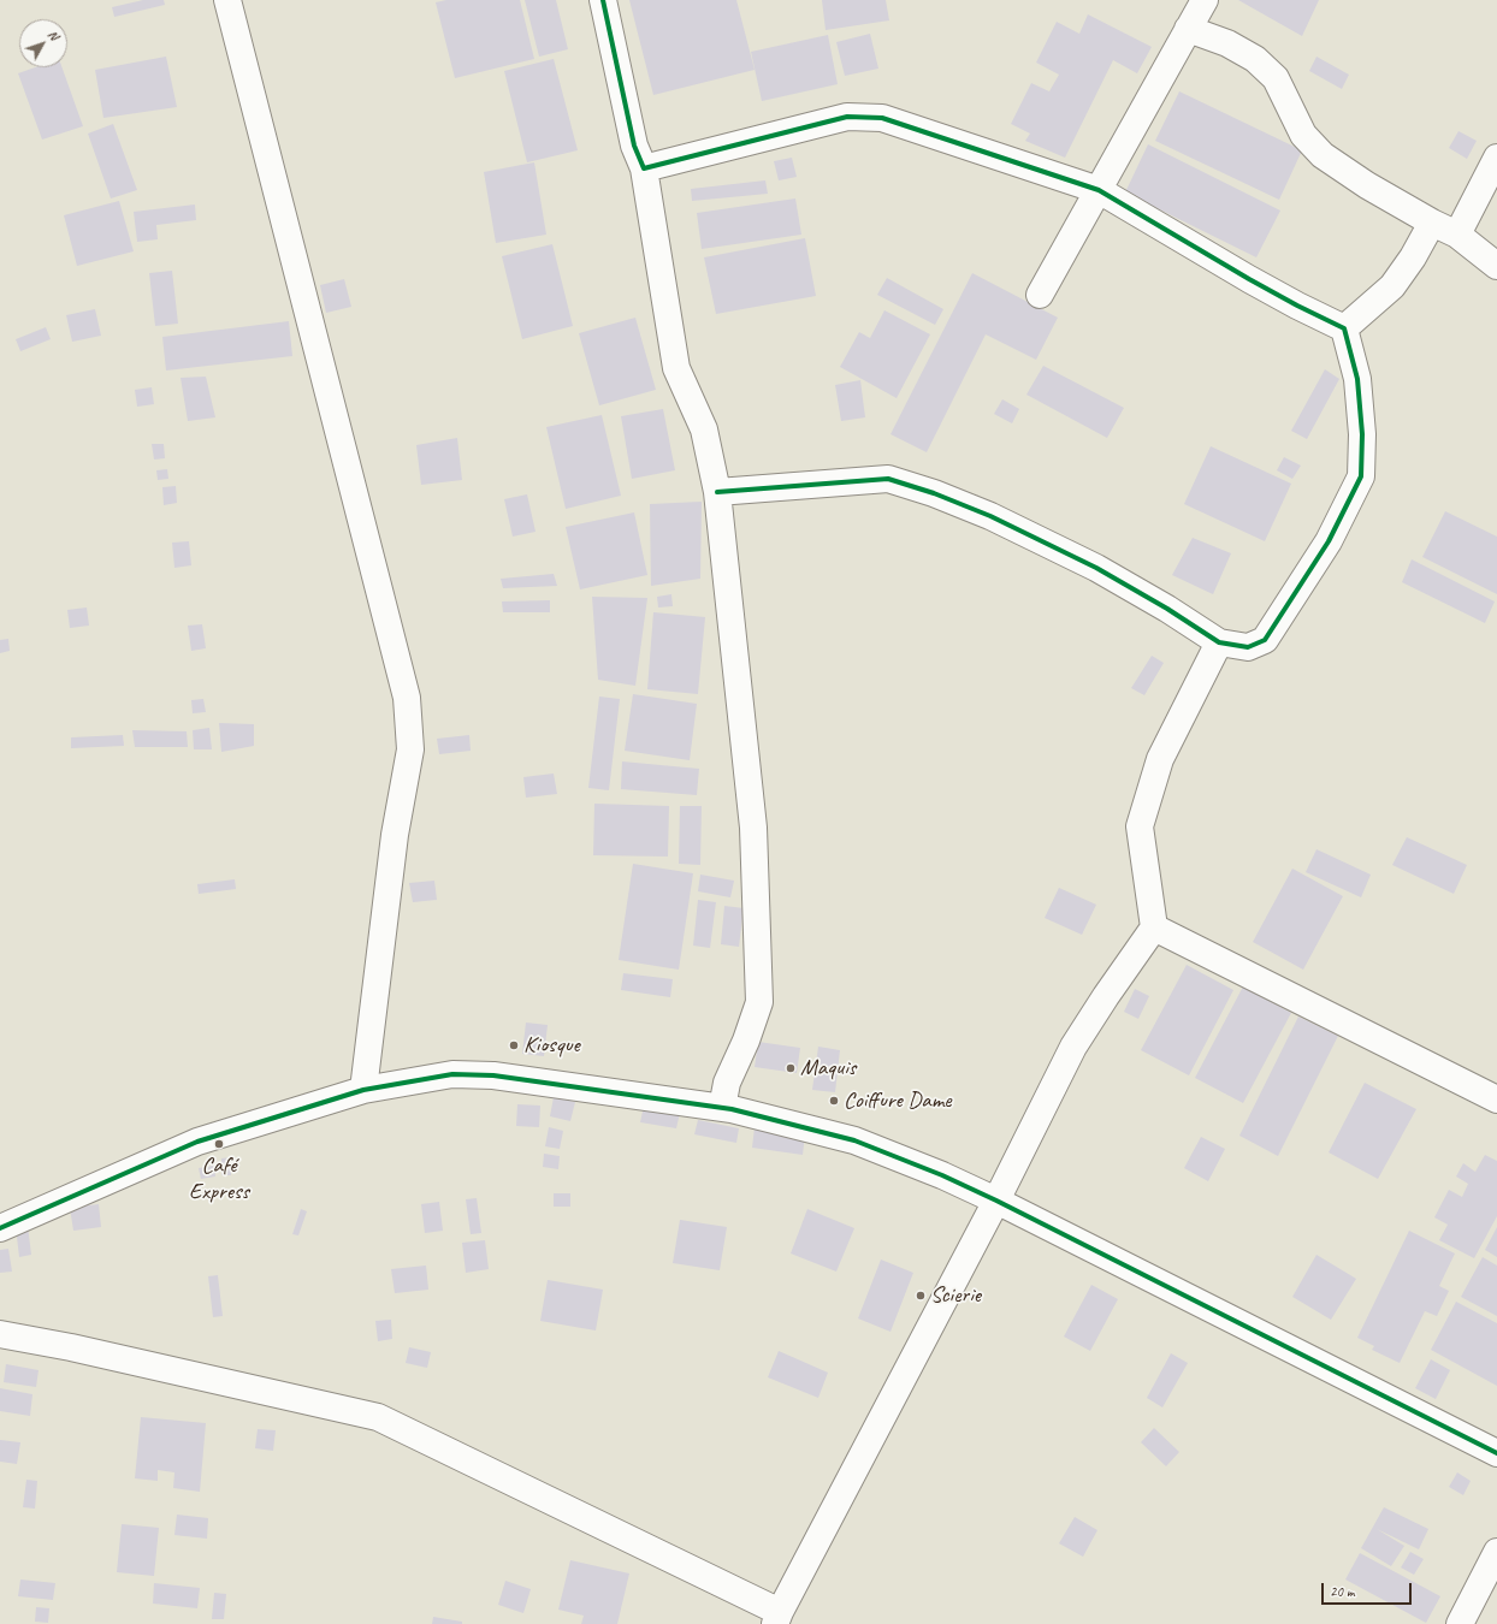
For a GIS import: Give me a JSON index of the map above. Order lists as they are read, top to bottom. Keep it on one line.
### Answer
{"places":["Kiosque","Maquis","Coiffure Dame","Café Express","Scierie"],"scale_bar":"20 m","north":"top right"}
